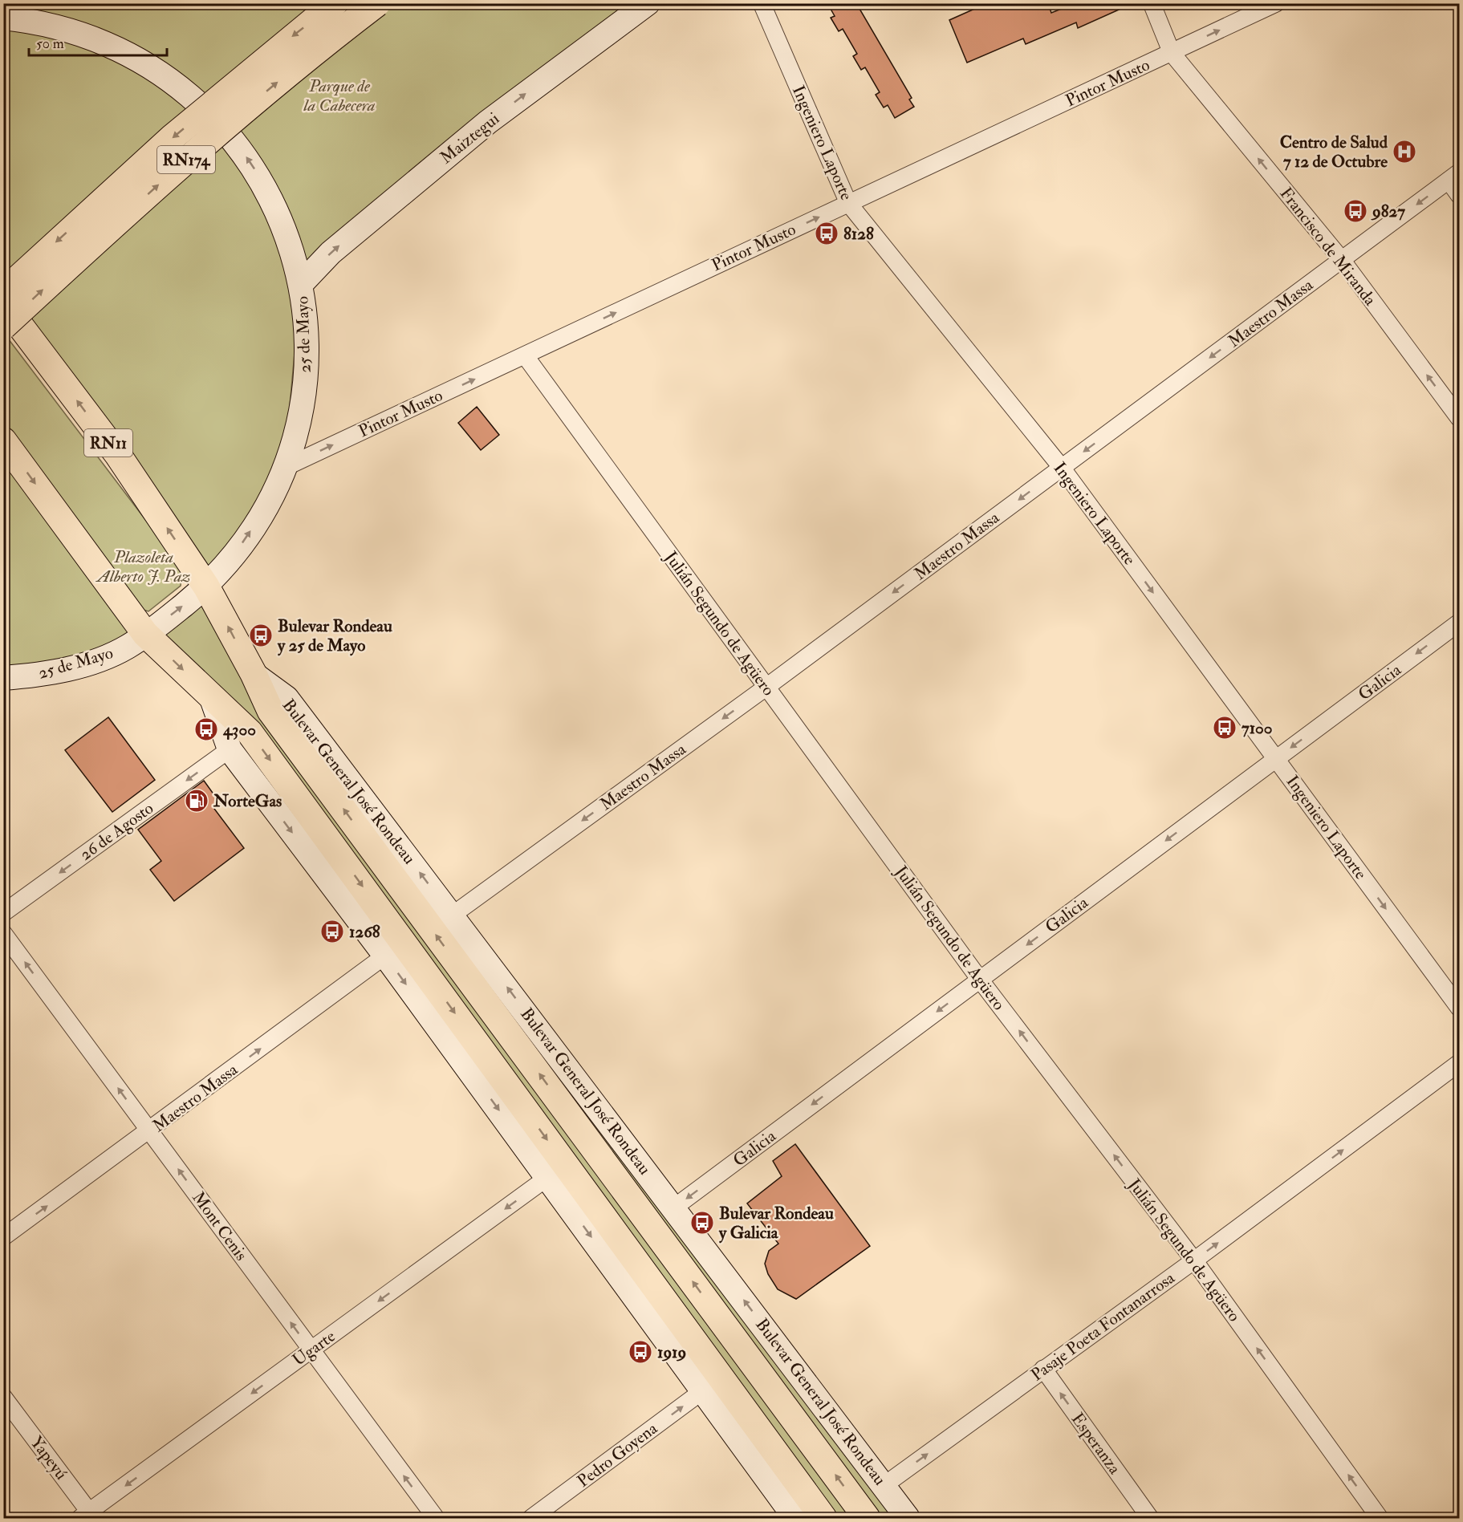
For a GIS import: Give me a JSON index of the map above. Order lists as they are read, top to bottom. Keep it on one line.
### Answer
{"streets":{"main road":["Maiztegui","RN174","25 de Mayo","RN11","Bulevar General José Rondeau"],"street":["Pintor Musto","Ingeniero Laporte","Francisco de Miranda","Maestro Massa","Julián Segundo de Agüero","Galicia","26 de Agosto","Mont Cenis","Pasaje Poeta Fontanarrosa","Ugarte","Esperanza","Pedro Goyena","Yapeyú"]},"crossings":[["Pintor Musto","Ingeniero Laporte"],["Pintor Musto","Francisco de Miranda"],["Pintor Musto","25 de Mayo"],["Pintor Musto","Julián Segundo de Agüero"],["Maiztegui","25 de Mayo"],["Ingeniero Laporte","Maestro Massa"],["Ingeniero Laporte","Galicia"],["Francisco de Miranda","Maestro Massa"],["Maestro Massa","Julián Segundo de Agüero"],["Maestro Massa","Bulevar General José Rondeau"],["Maestro Massa","Mont Cenis"],["25 de Mayo","Bulevar General José Rondeau"],["Julián Segundo de Agüero","Galicia"],["Julián Segundo de Agüero","Pasaje Poeta Fontanarrosa"],["Galicia","Bulevar General José Rondeau"],["Bulevar General José Rondeau","Pasaje Poeta Fontanarrosa"],["Mont Cenis","Ugarte"],["Pasaje Poeta Fontanarrosa","Esperanza"],["Ugarte","Yapeyú"]],"one_way":["Pintor Musto","Ingeniero Laporte","Francisco de Miranda","Julián Segundo de Agüero","Galicia","26 de Agosto","Mont Cenis","Pasaje Poeta Fontanarrosa","Ugarte","Esperanza","Pedro Goyena"],"parks":["Parque de la Cabecera","Plazoleta Alberto J. Paz"],"places":{"hospital":["Centro de Salud 7 12 de Octubre"],"bus stop":["9827","8128","Bulevar Rondeau y 25 de Mayo","7100","4300","1268","Bulevar Rondeau y Galicia","1919"],"fuel station":["NorteGas"]},"scale_bar":"50 m"}
